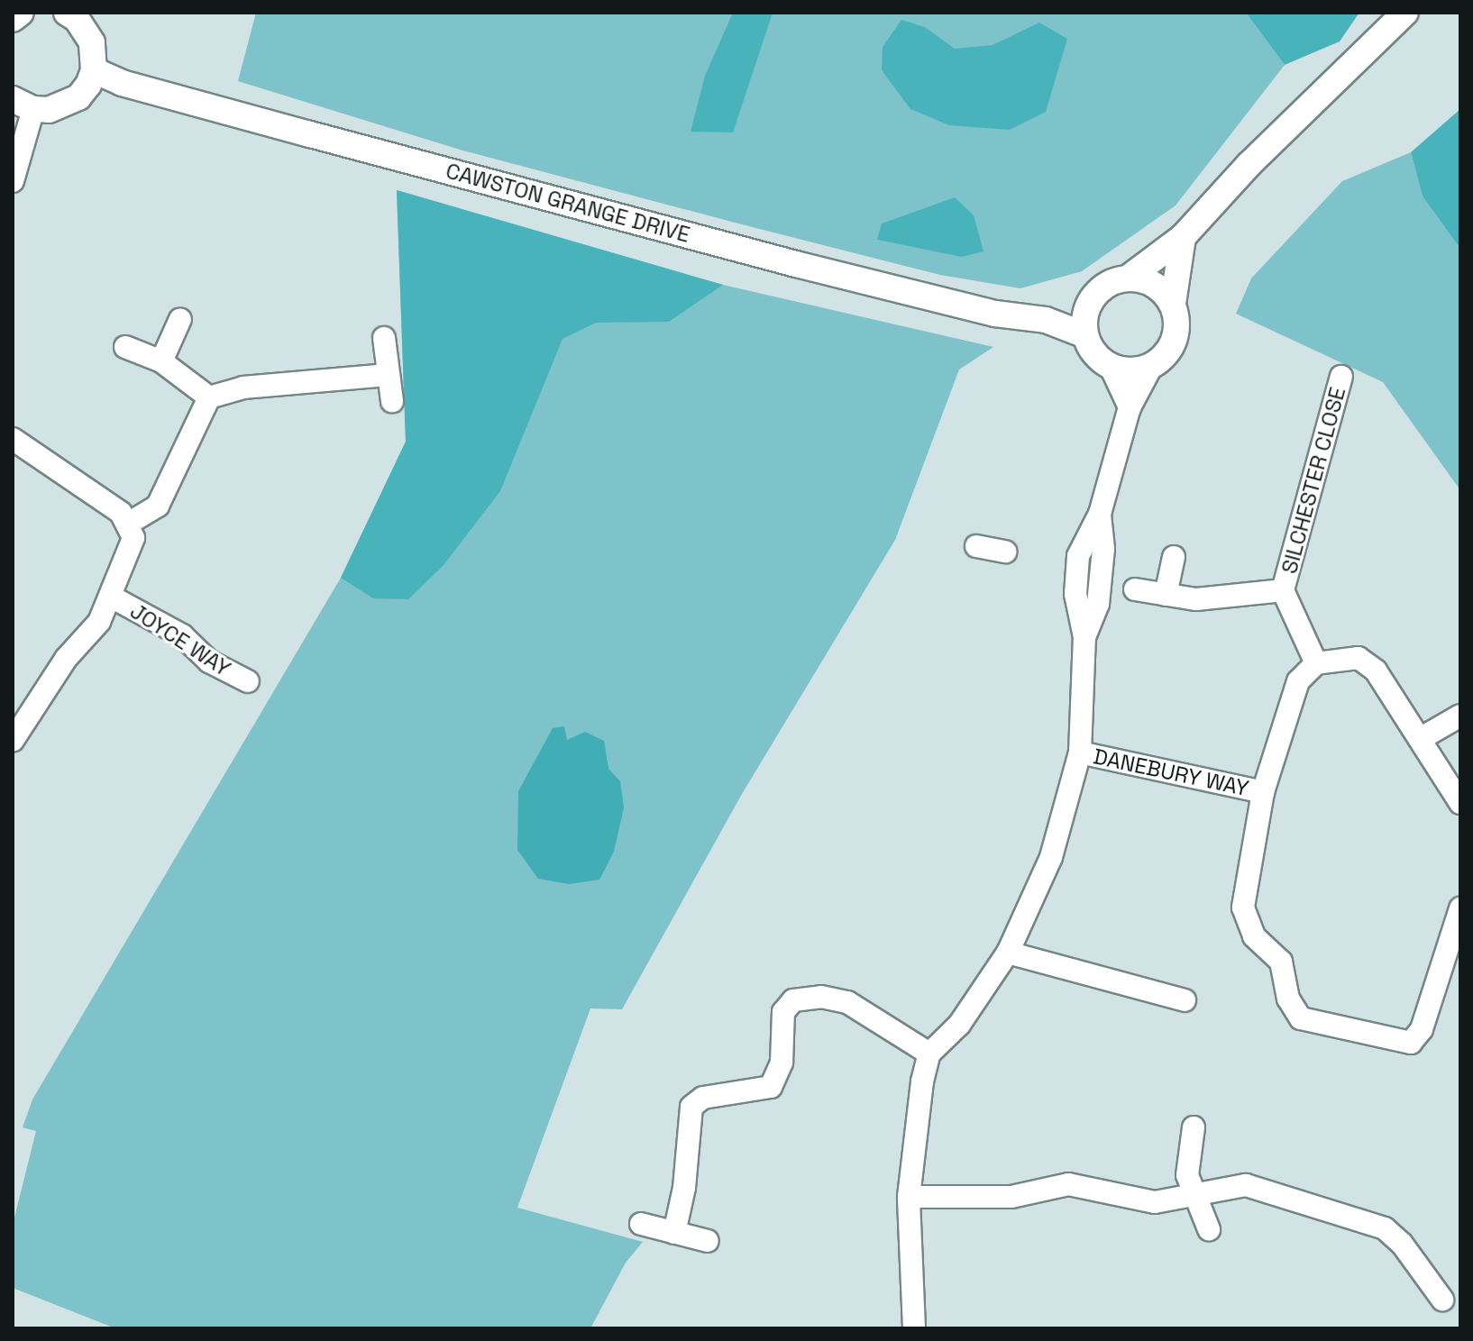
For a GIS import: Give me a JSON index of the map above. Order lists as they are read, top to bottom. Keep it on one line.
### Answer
{"streets":{"street":["CAWSTON GRANGE DRIVE","SILCHESTER CLOSE","JOYCE WAY","DANEBURY WAY"]}}
